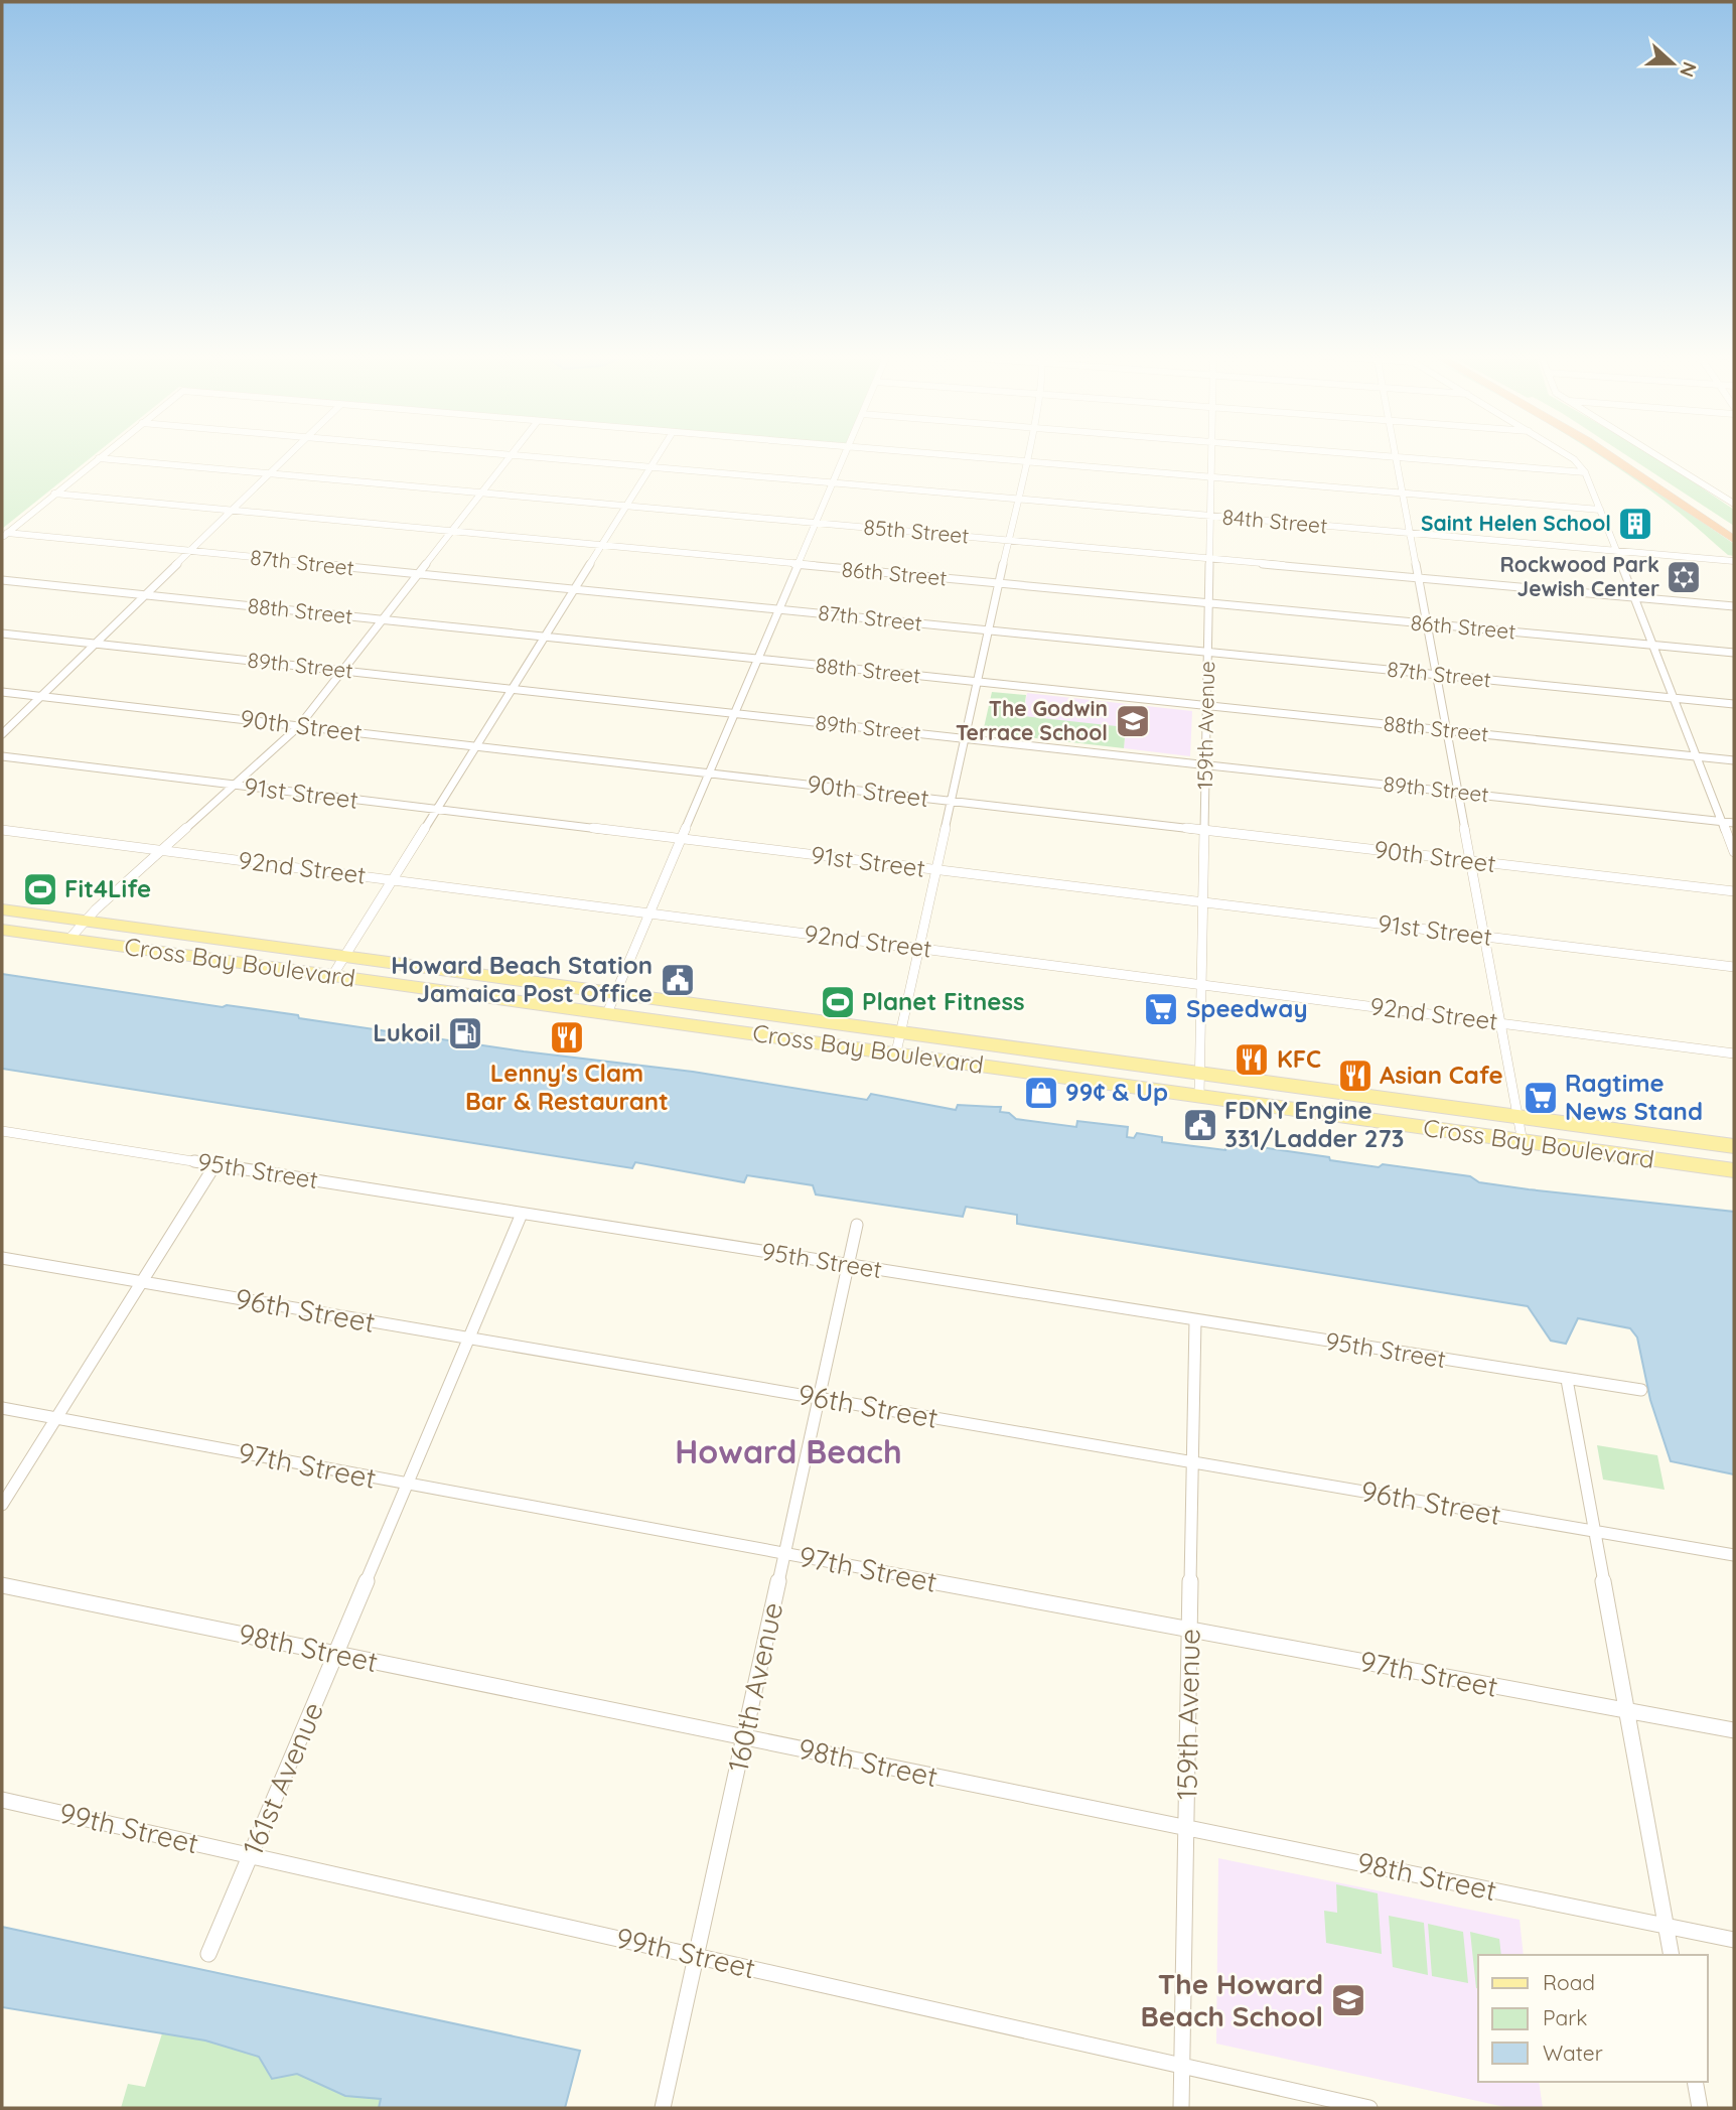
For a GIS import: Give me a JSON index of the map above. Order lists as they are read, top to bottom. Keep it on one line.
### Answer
{"streets":{"main road":["Cross Bay Boulevard"],"street":["84th Street","85th Street","87th Street","86th Street","88th Street","89th Street","159th Avenue","90th Street","91st Street","92nd Street","95th Street","96th Street","97th Street","98th Street","160th Avenue","161st Avenue","99th Street"]},"crossings":[["84th Street","159th Avenue"],["85th Street","159th Avenue"],["87th Street","159th Avenue"],["86th Street","159th Avenue"],["88th Street","159th Avenue"],["89th Street","159th Avenue"],["159th Avenue","90th Street"],["159th Avenue","91st Street"],["159th Avenue","92nd Street"],["159th Avenue","Cross Bay Boulevard"],["159th Avenue","95th Street"],["159th Avenue","96th Street"],["159th Avenue","97th Street"],["159th Avenue","98th Street"],["159th Avenue","99th Street"],["95th Street","160th Avenue"],["95th Street","161st Avenue"],["96th Street","160th Avenue"],["96th Street","161st Avenue"],["97th Street","160th Avenue"],["97th Street","161st Avenue"],["98th Street","160th Avenue"],["98th Street","161st Avenue"],["160th Avenue","99th Street"],["161st Avenue","99th Street"]],"districts":["Howard Beach"],"places":{"building":["Saint Helen School"],"synagogue":["Rockwood Park Jewish Center"],"school or university":["The Godwin Terrace School","The Howard Beach School"],"sports":["Fit4Life","Planet Fitness"],"public building":["Howard Beach Station Jamaica Post Office","FDNY Engine 331/Ladder 273"],"supermarket":["Speedway","Ragtime News Stand"],"fuel station":["Lukoil"],"restaurant":["Lenny's Clam Bar & Restaurant","KFC","Asian Cafe"],"shop":["99¢ & Up"]},"legend":["Road","Park","Water"],"north":"right"}
